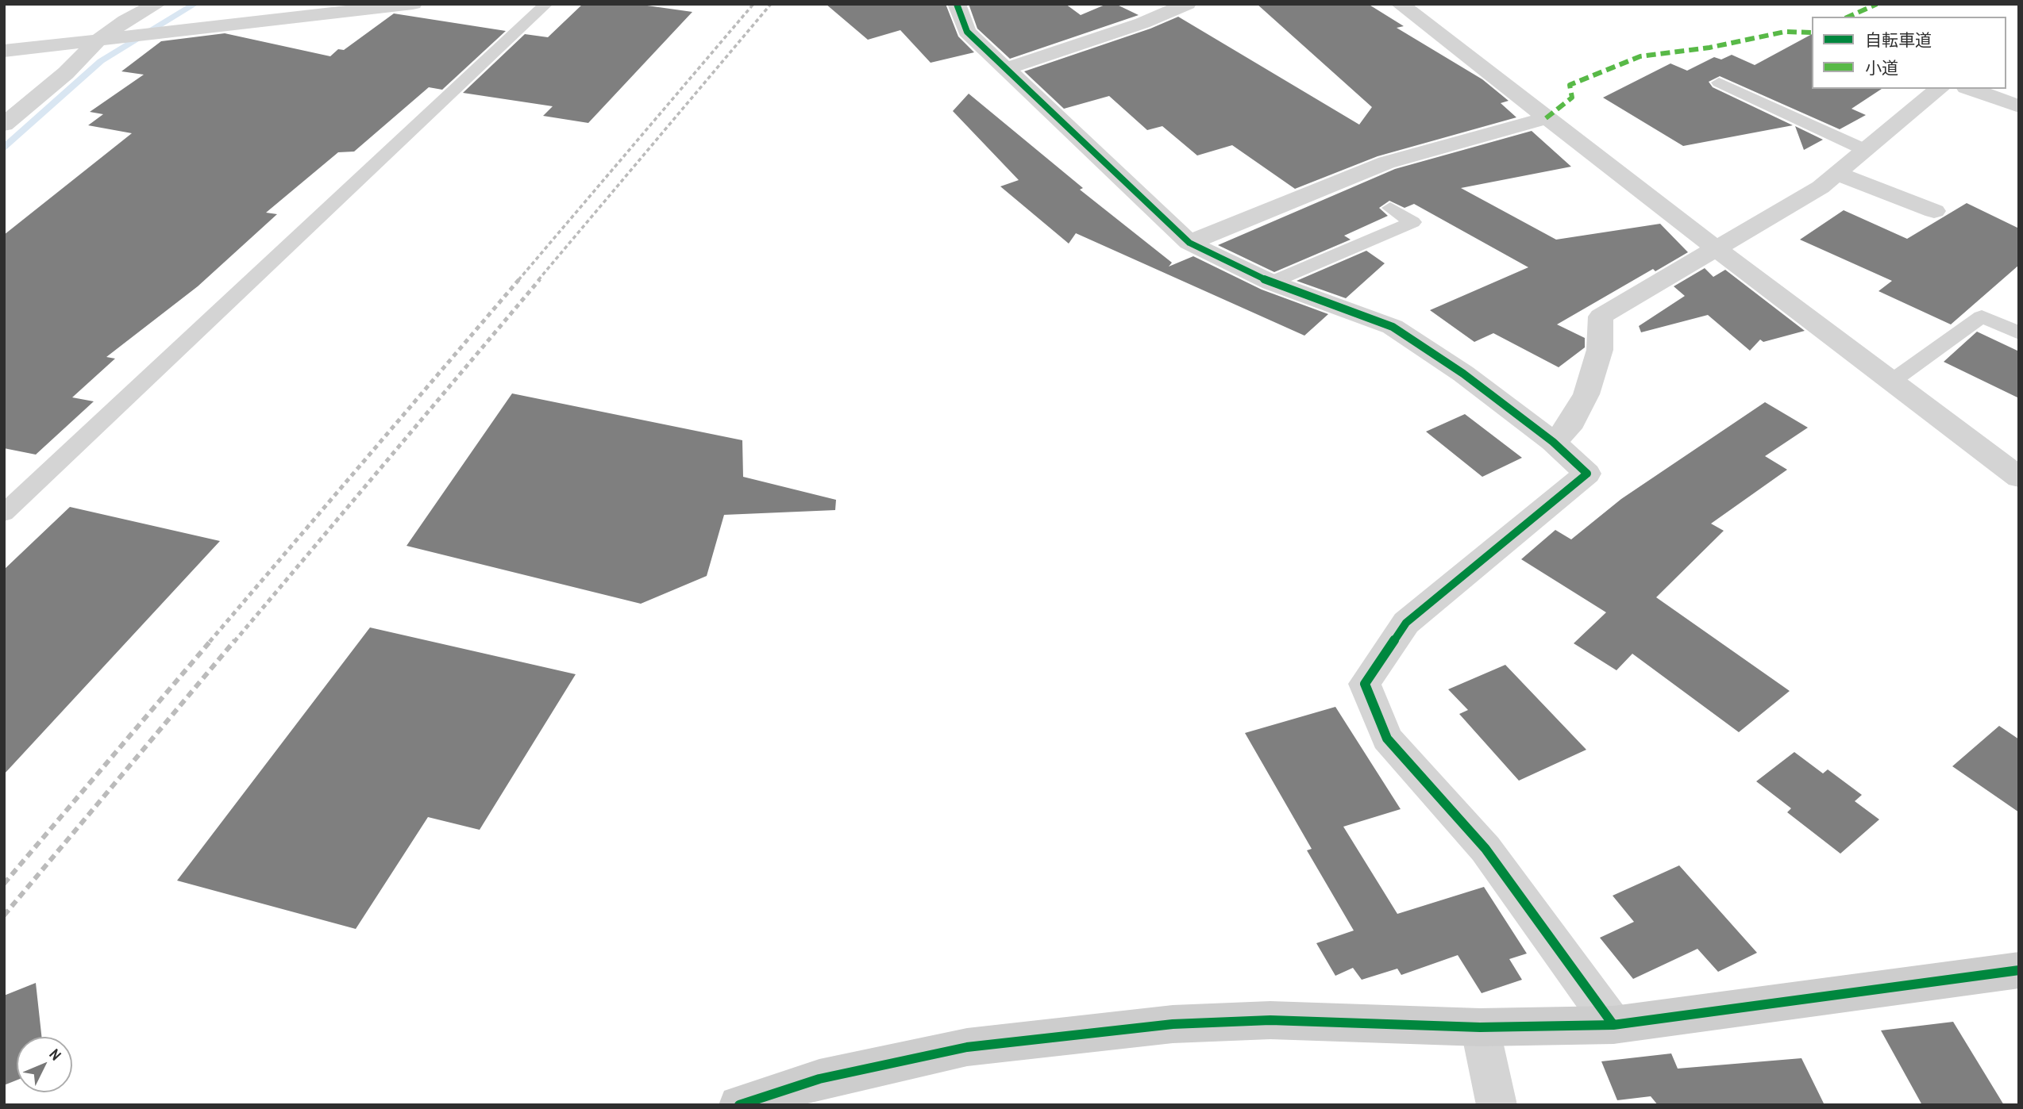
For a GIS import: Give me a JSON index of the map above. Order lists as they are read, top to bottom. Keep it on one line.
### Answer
{"legend":["自転車道","小道"],"north":"top right"}
